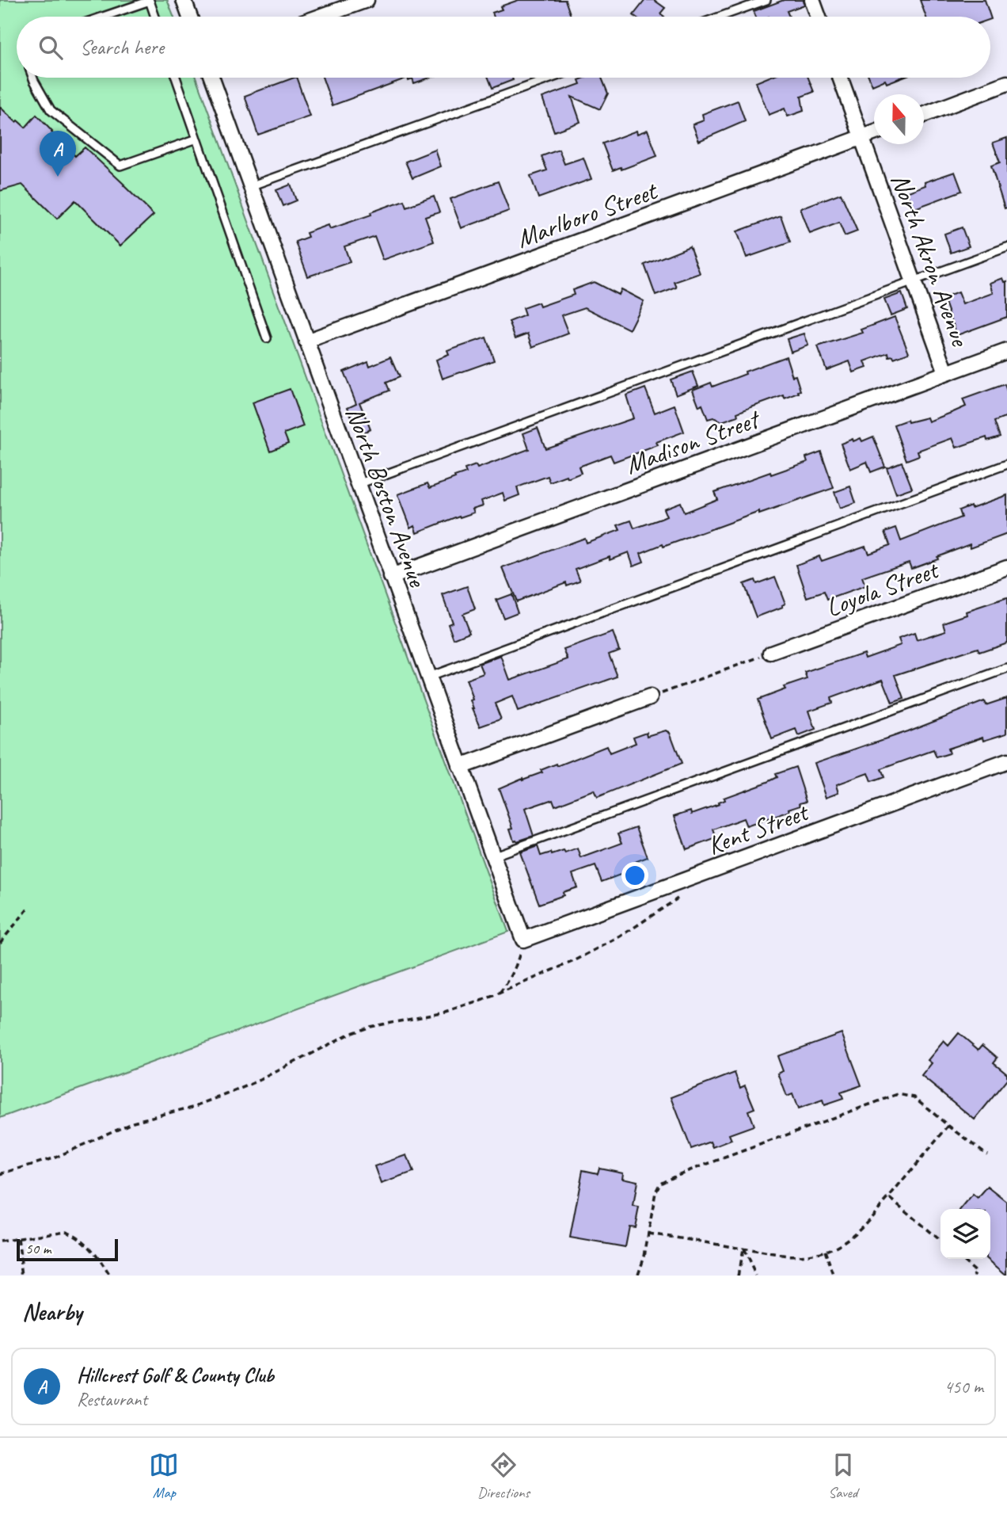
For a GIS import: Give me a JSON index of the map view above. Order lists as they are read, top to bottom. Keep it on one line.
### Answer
{"streets":{"street":["Marlboro Street","North Akron Avenue","Madison Street","North Boston Avenue","Loyola Street","Kent Street"]},"crossings":[["Marlboro Street","North Akron Avenue"],["Marlboro Street","North Boston Avenue"],["North Akron Avenue","Madison Street"],["Madison Street","North Boston Avenue"],["North Boston Avenue","Kent Street"]],"scale_bar":"50 m","north":"top","page":{"search":"Search here","pins":"A","scale":"50 m","heading":"Nearby","list":[{"mark":"A","name":"Hillcrest Golf & County Club","note":"Restaurant","value":"450 m"}],"nav":["Map","Directions","Saved"]}}
